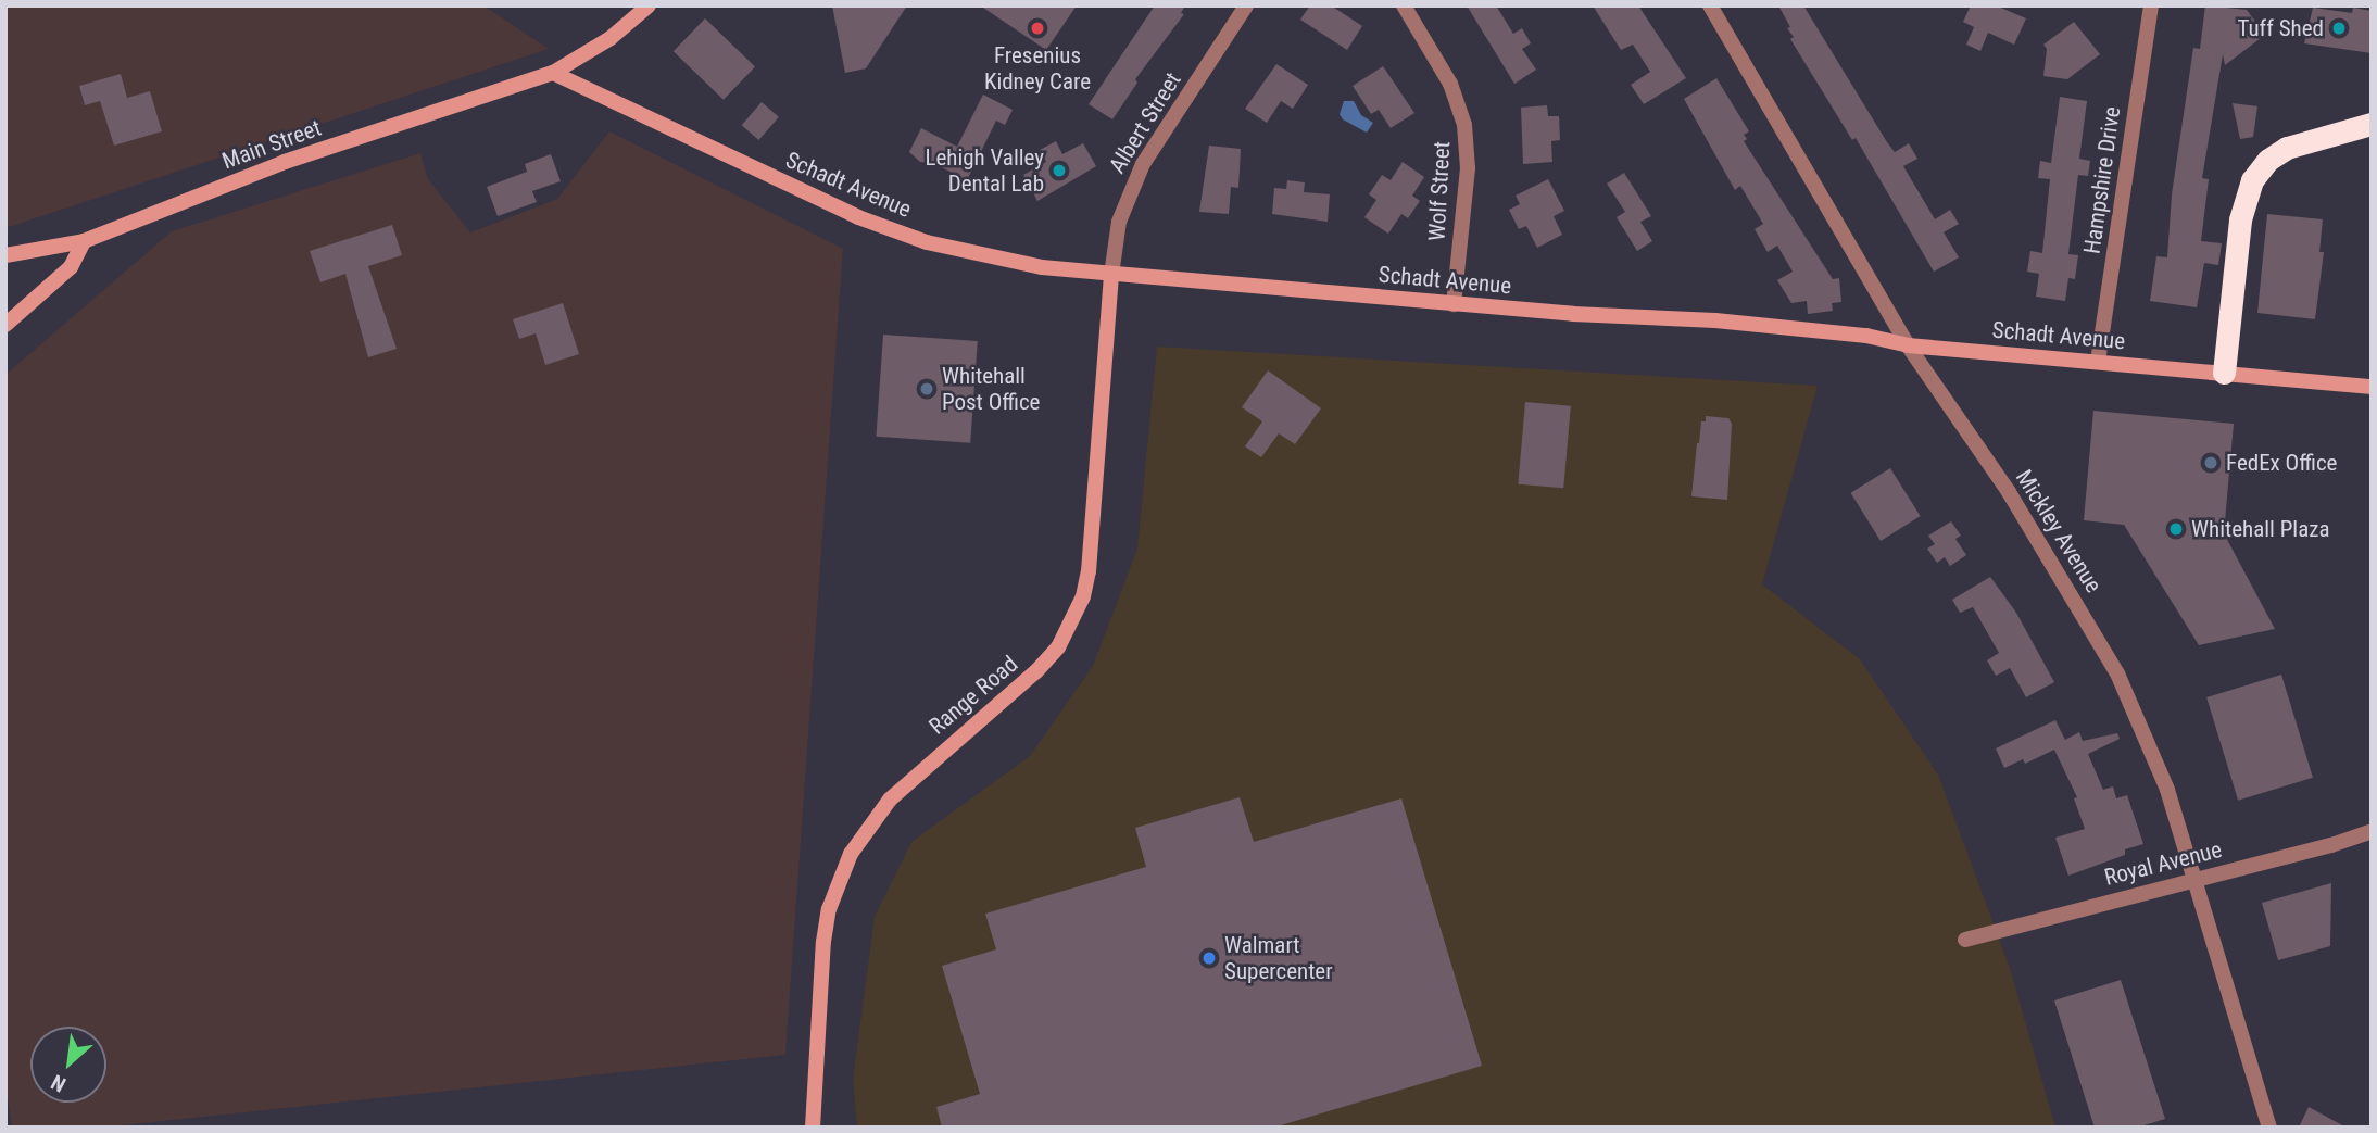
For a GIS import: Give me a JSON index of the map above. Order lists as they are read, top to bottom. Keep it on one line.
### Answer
{"streets":{"main road":["Main Street","Schadt Avenue","Range Road"],"street":["Albert Street","Hampshire Drive","Wolf Street","Mickley Avenue","Royal Avenue"]},"crossings":[["Albert Street","Schadt Avenue"],["Albert Street","Range Road"],["Main Street","Schadt Avenue"],["Hampshire Drive","Schadt Avenue"],["Schadt Avenue","Wolf Street"],["Schadt Avenue","Mickley Avenue"],["Schadt Avenue","Range Road"],["Mickley Avenue","Royal Avenue"]],"places":["Fresenius Kidney Care","Tuff Shed","Lehigh Valley Dental Lab","Whitehall Post Office","FedEx Office","Whitehall Plaza","Walmart Supercenter"],"north":"bottom left"}
